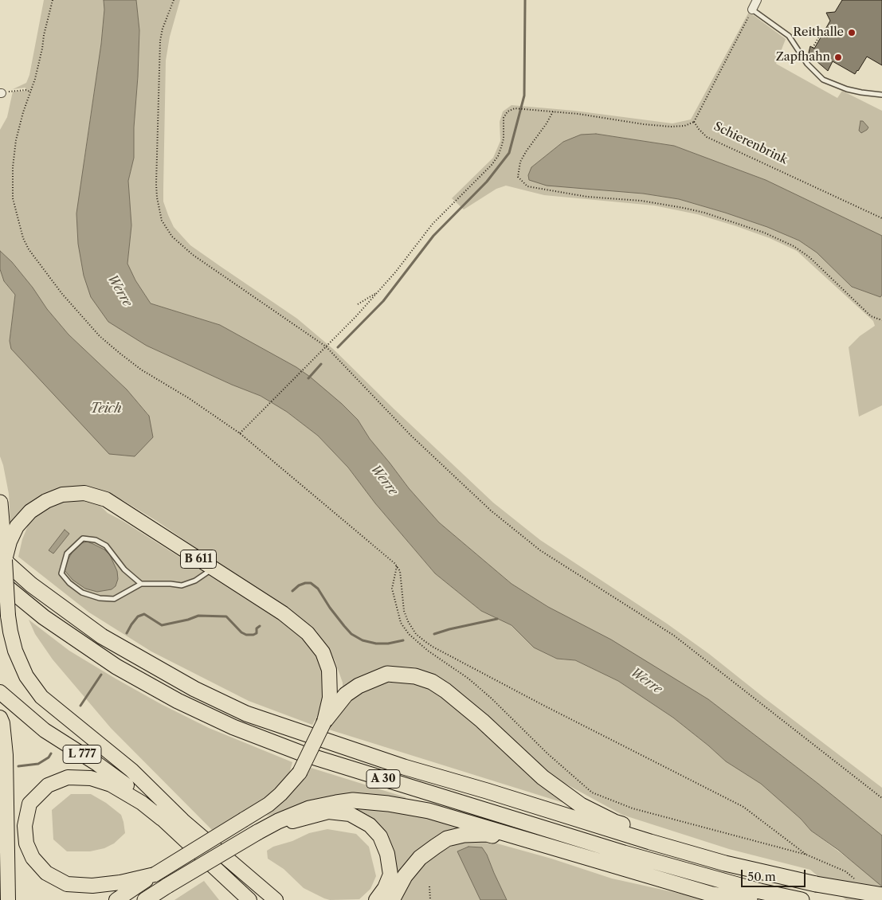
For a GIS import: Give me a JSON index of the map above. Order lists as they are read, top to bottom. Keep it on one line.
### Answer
{"streets":{"highway":["B 611","L 777","A 30"],"path":["Schierenbrink"]},"crossings":[["L 777","A 30"]],"water":["Werre","Teich"],"places":["Reithalle","Zapfhahn"],"scale_bar":"50 m"}
